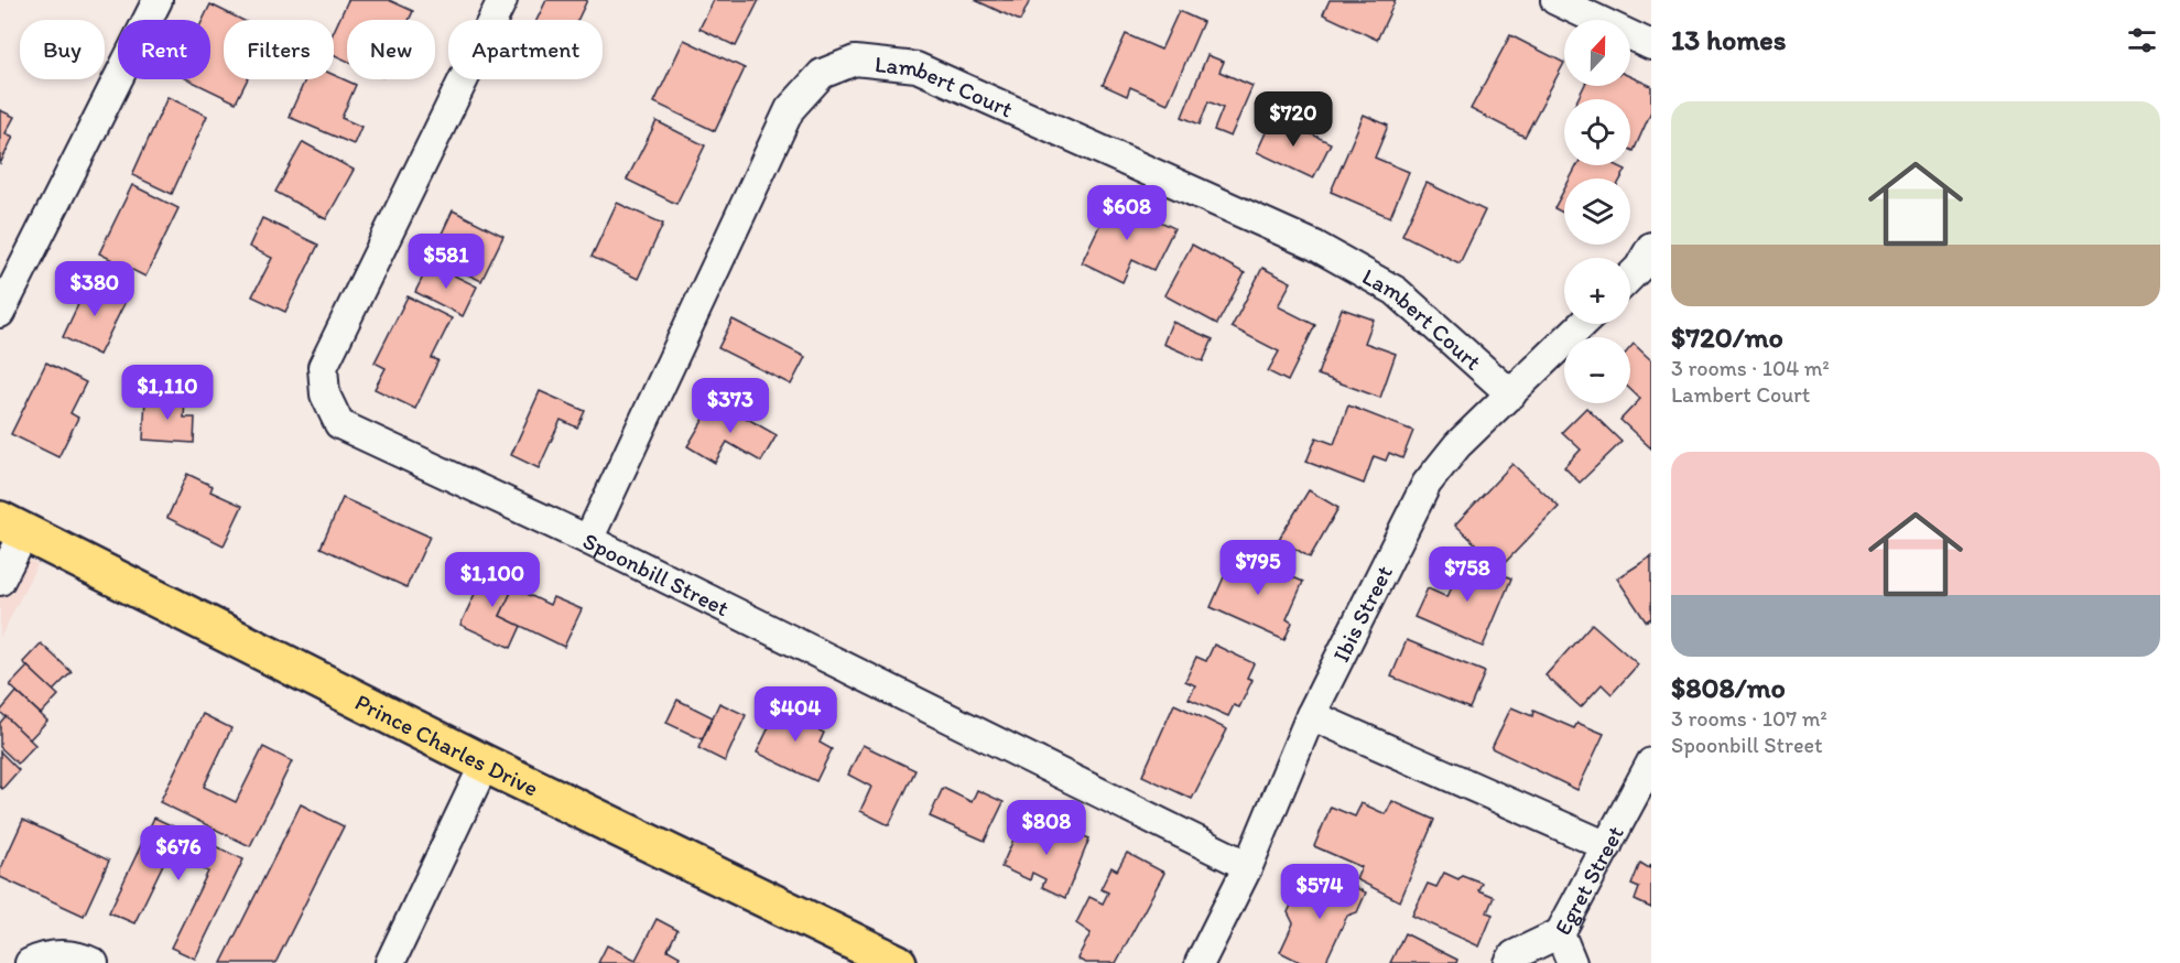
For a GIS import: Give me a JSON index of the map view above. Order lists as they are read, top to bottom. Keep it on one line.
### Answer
{"streets":{"highway":["Prince Charles Drive"],"street":["Lambert Court","Spoonbill Street","Ibis Street","Egret Street"]},"crossings":[["Lambert Court","Spoonbill Street"],["Lambert Court","Ibis Street"],["Spoonbill Street","Ibis Street"]],"north":"top","page":{"heading":"13 homes","map_buttons":["+","−"],"chip":["Buy","Rent","Filters","New","Apartment"],"list":[{"name":"$720/mo","note":"3 rooms · 104 m² · Lambert Court"},{"name":"$808/mo","note":"3 rooms · 107 m² · Spoonbill Street"}],"price":["$720","$608","$581","$380","$1,110","$373","$795","$758","$1,100","$404","$808","$676","$574"]}}
